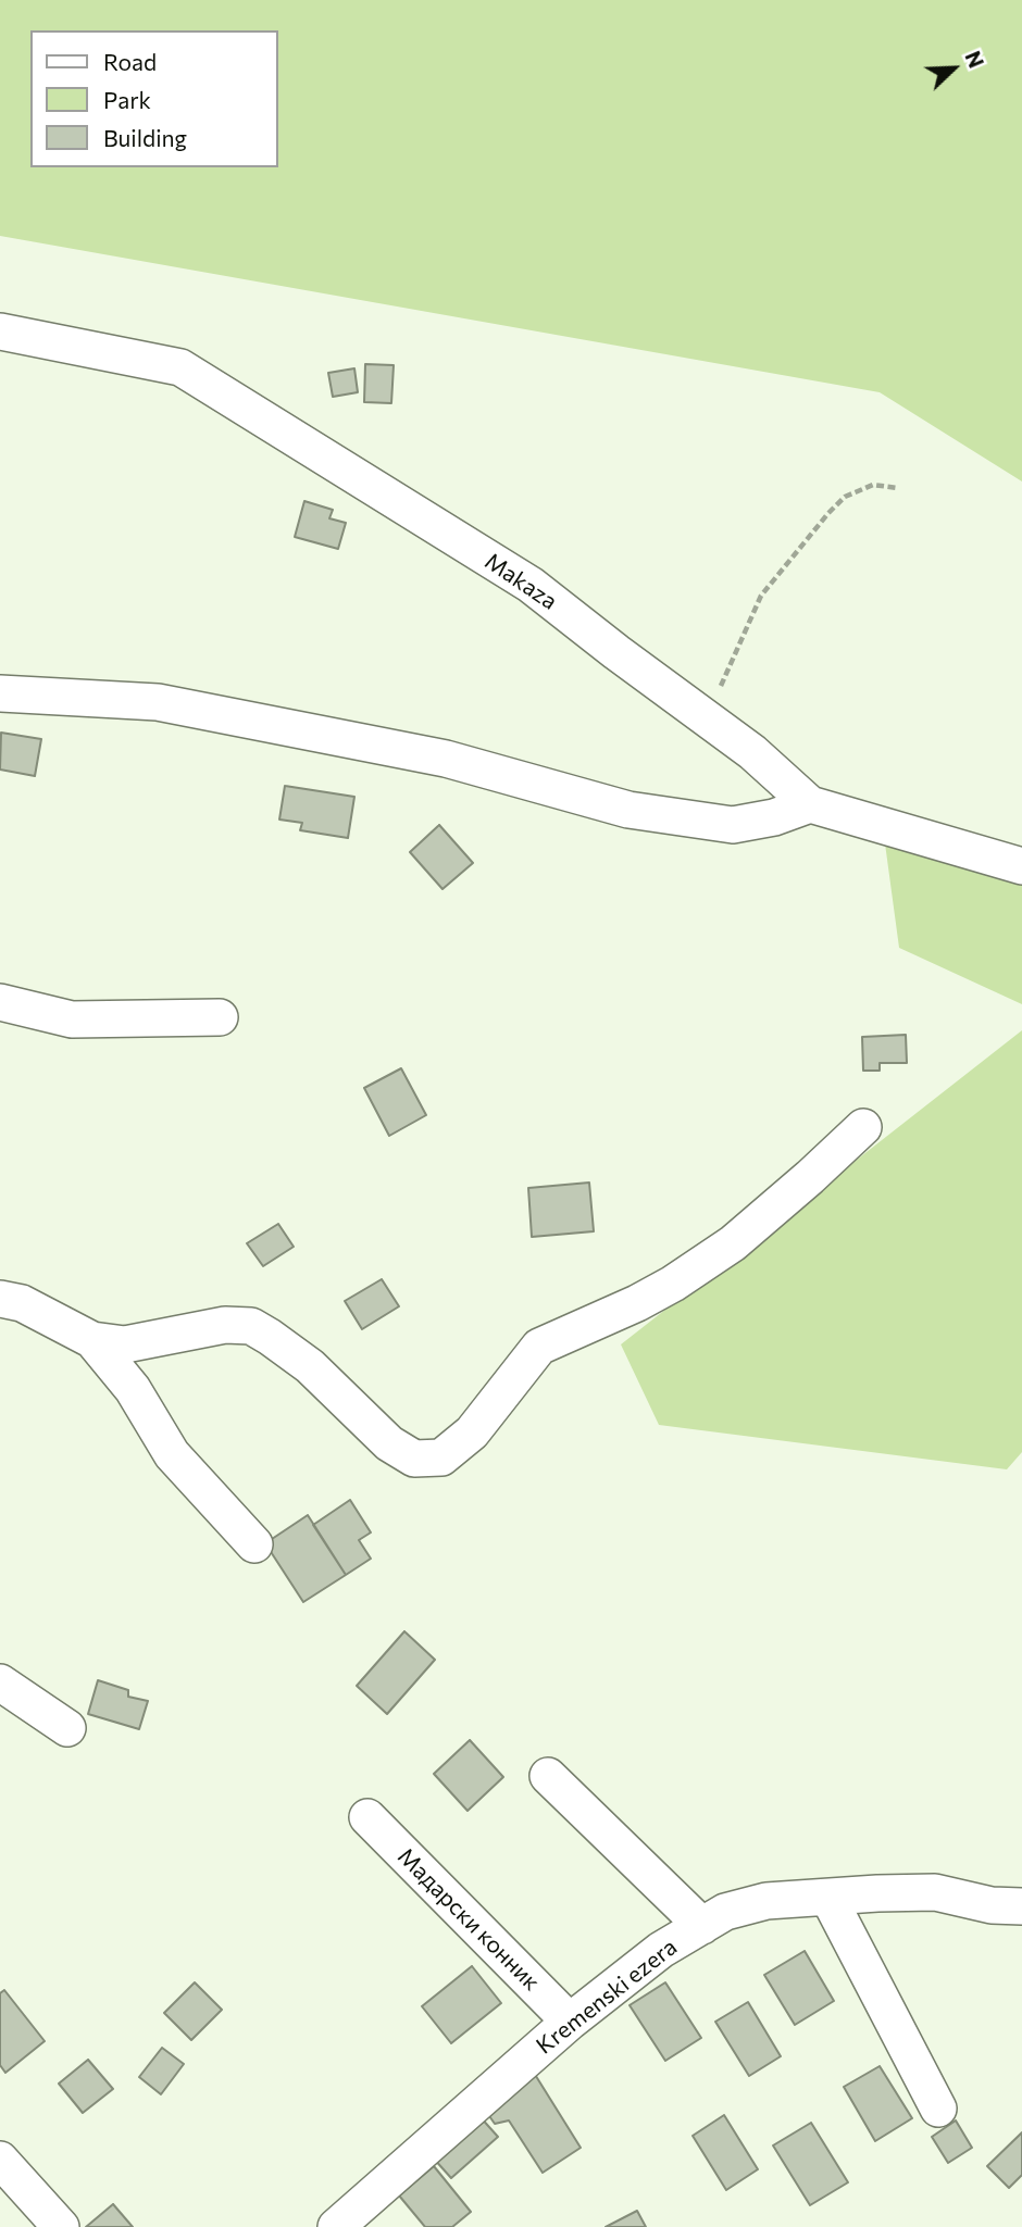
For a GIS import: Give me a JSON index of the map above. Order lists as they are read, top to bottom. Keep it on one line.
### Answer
{"streets":{"street":["Makaza","Мадарски конник","Kremenski ezera"]},"crossings":[["Мадарски конник","Kremenski ezera"]],"legend":["Road","Park","Building"],"north":"top right"}
